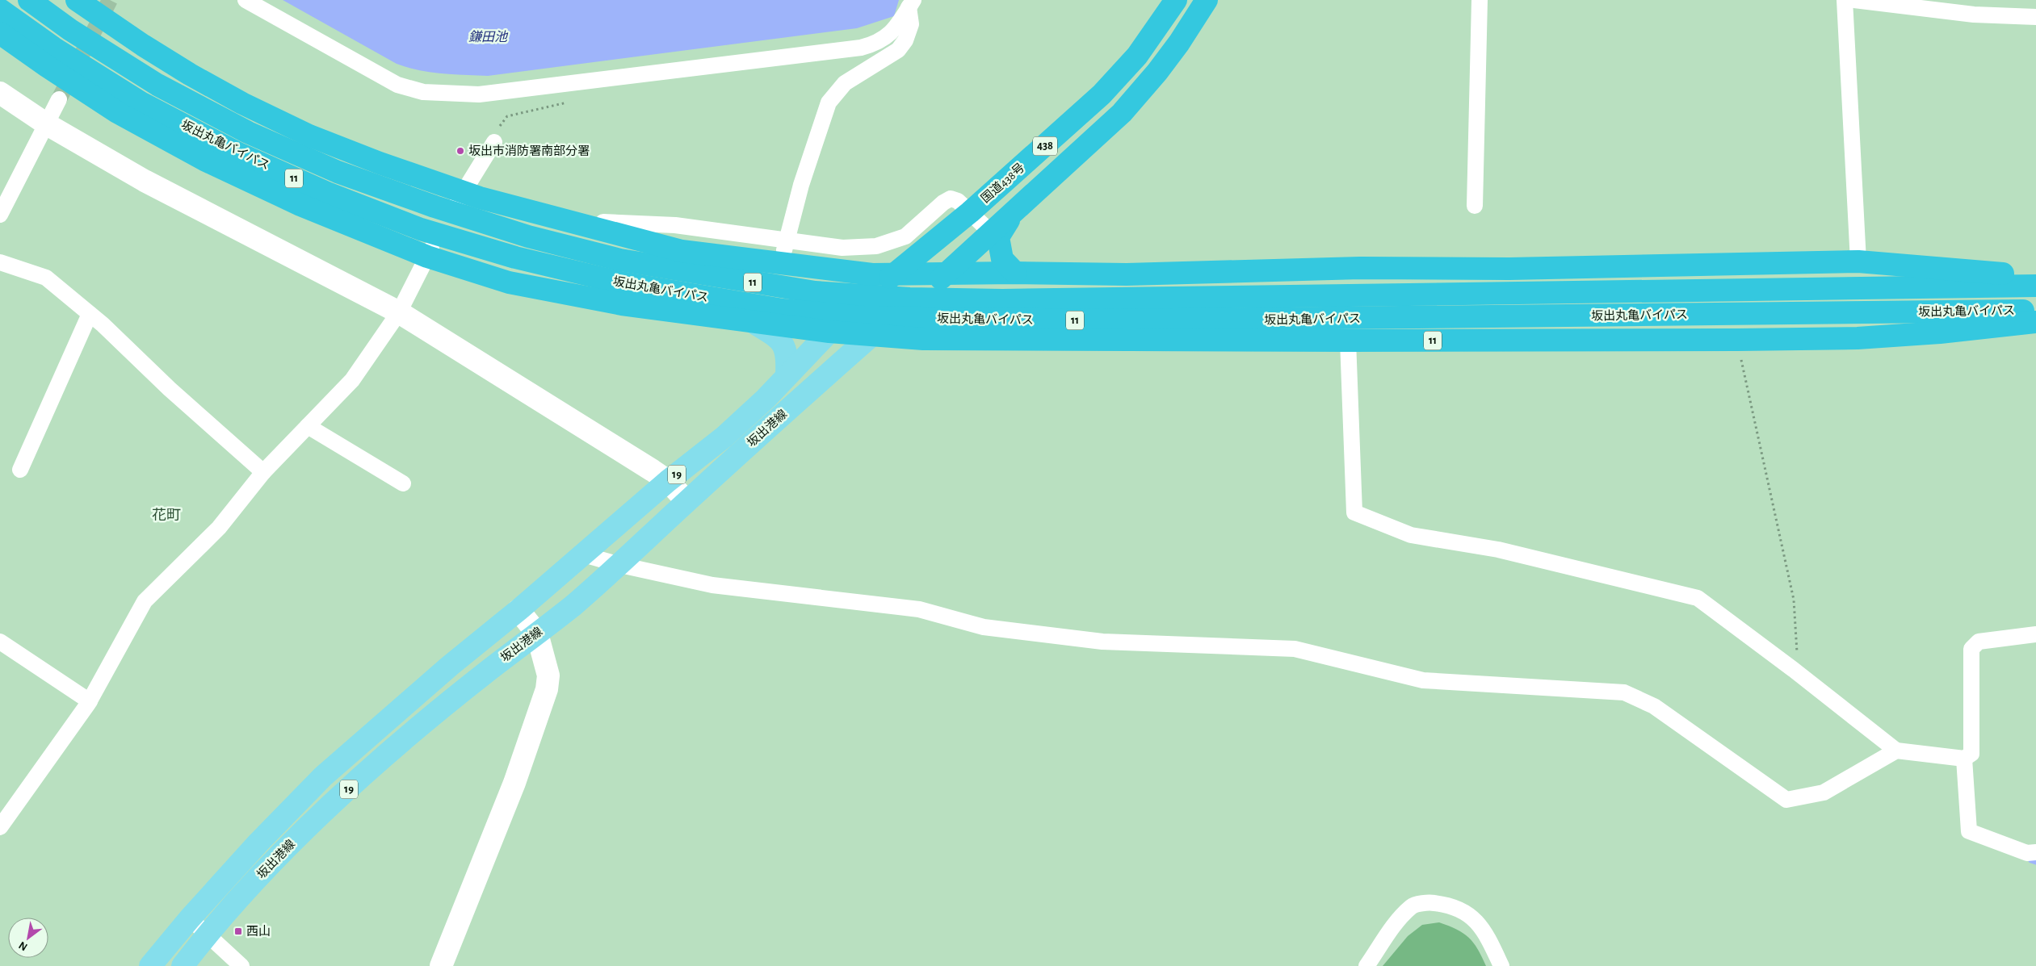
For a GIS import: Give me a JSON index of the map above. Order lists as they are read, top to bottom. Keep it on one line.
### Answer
{"streets":{"highway":["坂出丸亀バイパス","438","11","国道438号"],"main road":["坂出港線","19"]},"crossings":[["438","11"],["438","坂出港線"],["11","国道438号"],["11","坂出港線"],["国道438号","坂出港線"]],"districts":["花町"],"water":["鎌田池"],"places":{"other":["坂出市消防署南部分署"],"transit":["西山"]},"north":"bottom left"}
